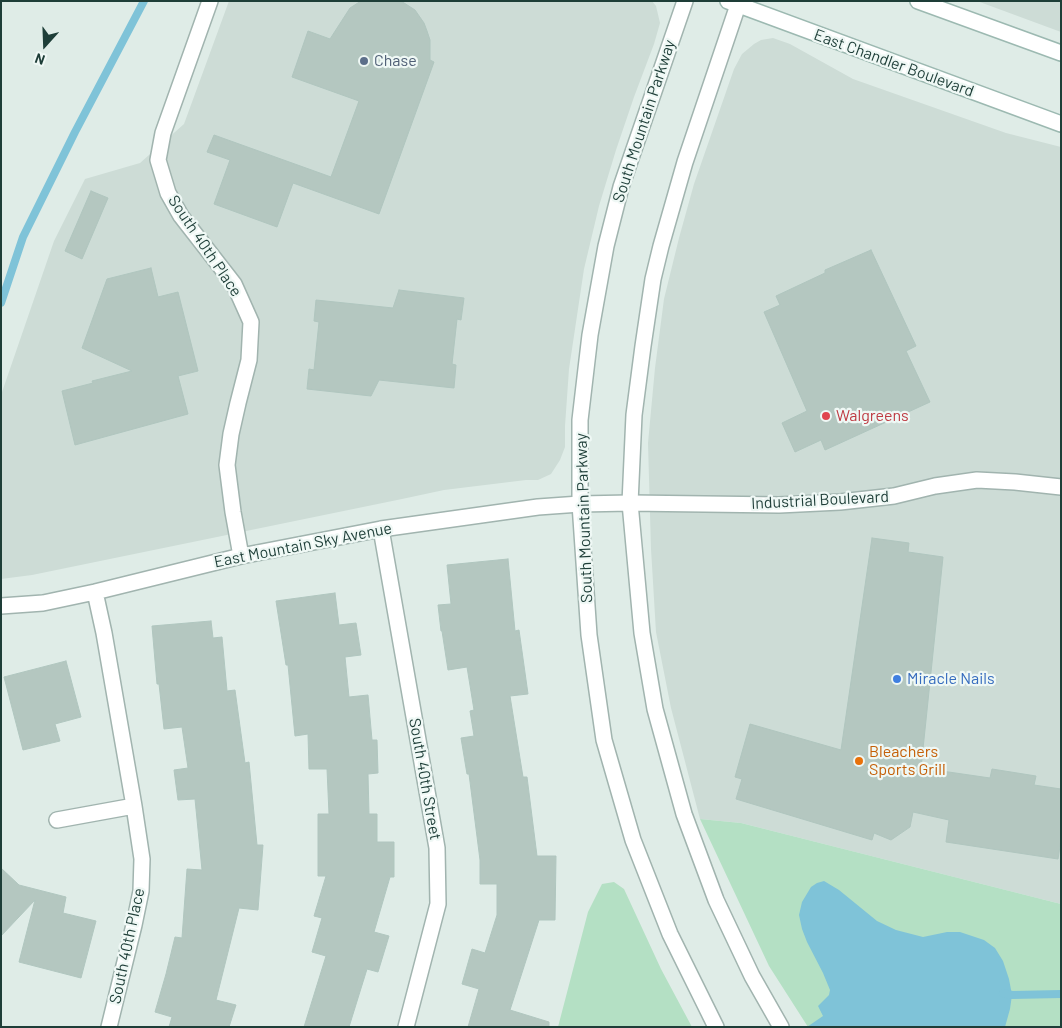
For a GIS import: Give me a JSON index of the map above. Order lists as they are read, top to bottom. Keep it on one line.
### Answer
{"streets":{"street":["East Chandler Boulevard","South Mountain Parkway","South 40th Place","Industrial Boulevard","East Mountain Sky Avenue","South 40th Street"]},"crossings":[["South Mountain Parkway","East Mountain Sky Avenue"],["South 40th Place","East Mountain Sky Avenue"],["Industrial Boulevard","East Mountain Sky Avenue"],["East Mountain Sky Avenue","South 40th Street"]],"places":["Chase","Walgreens","Miracle Nails","Bleachers Sports Grill"],"north":"bottom"}
